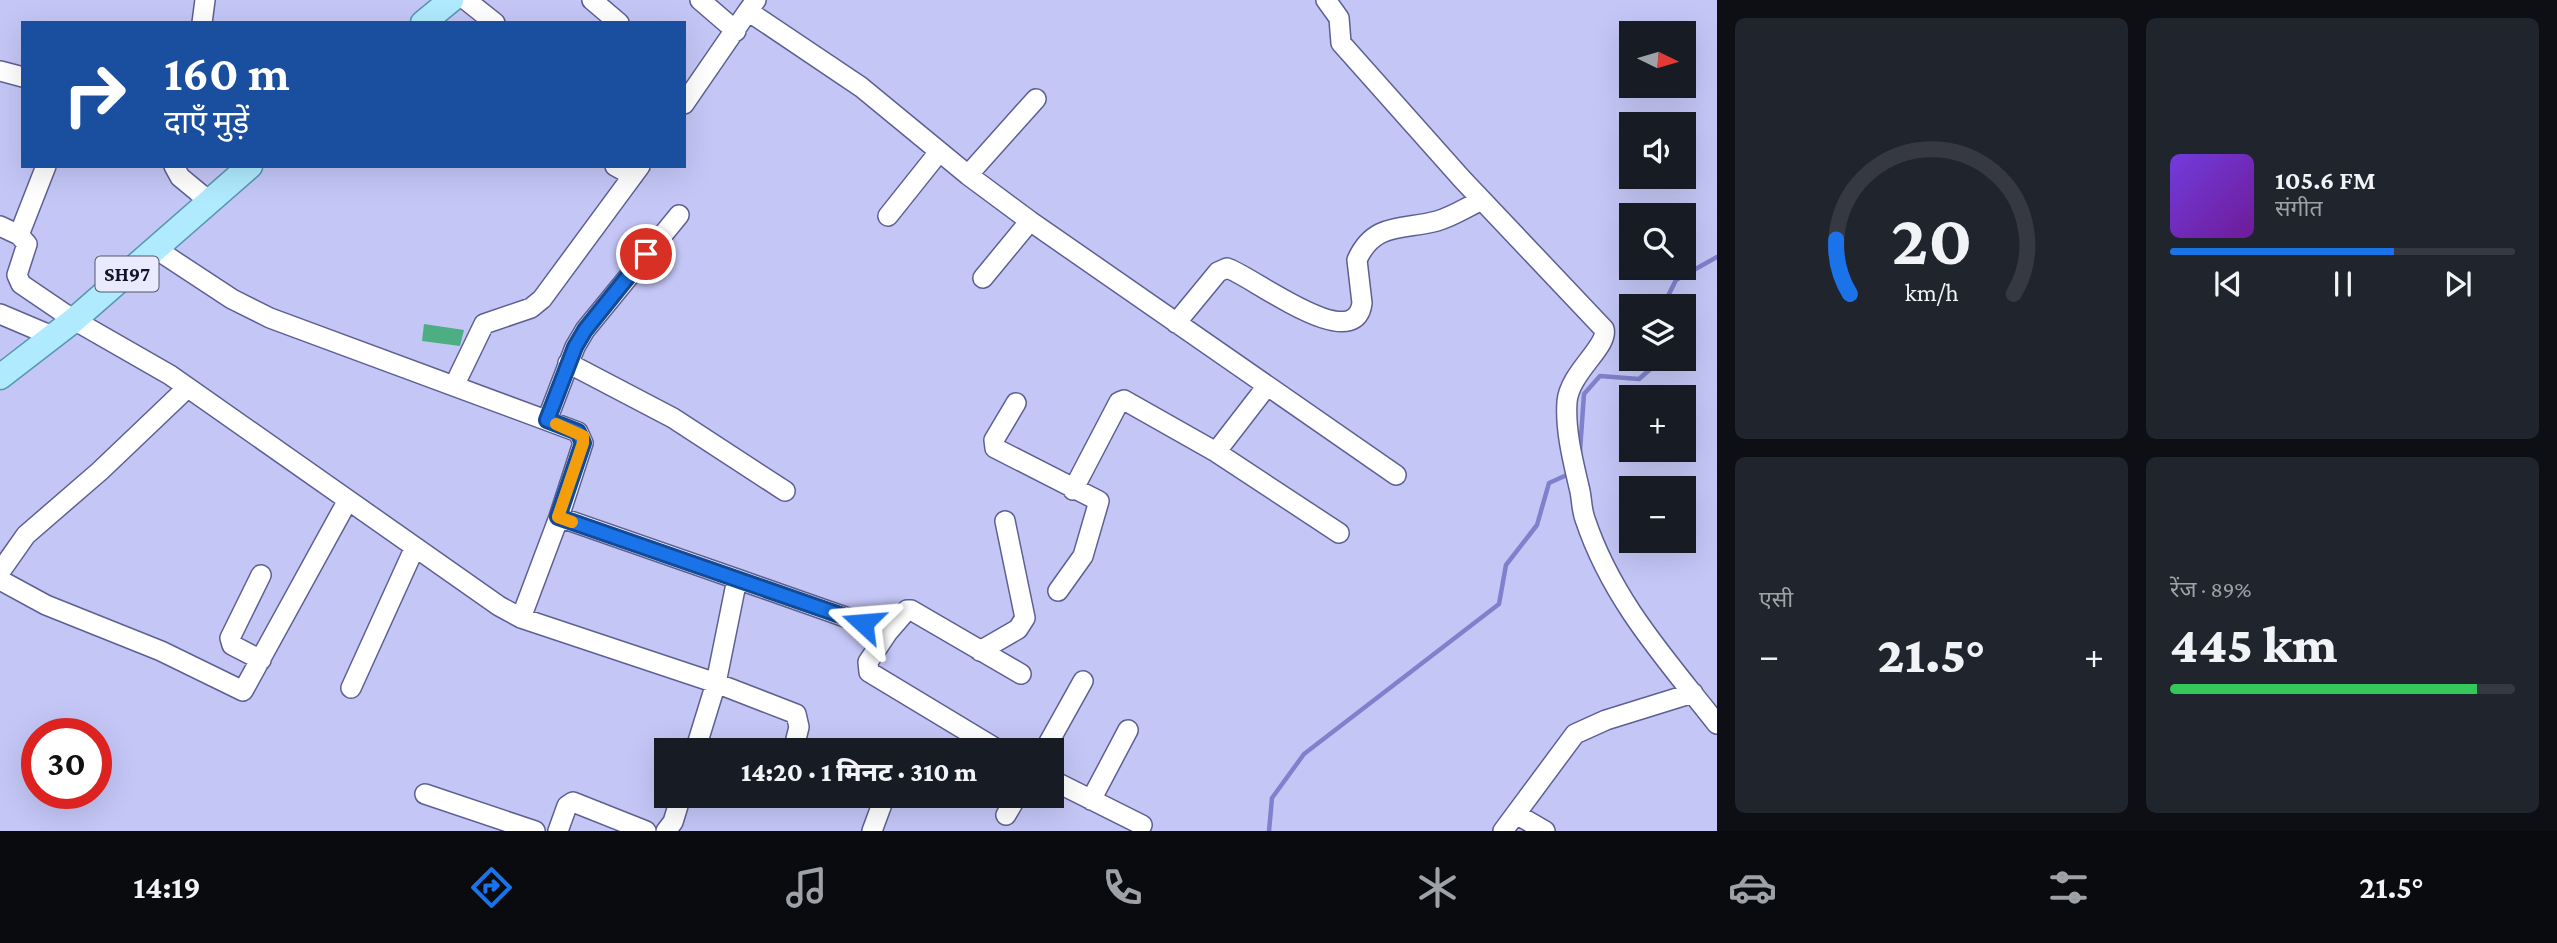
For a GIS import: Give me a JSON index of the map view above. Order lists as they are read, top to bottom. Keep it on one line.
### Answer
{"streets":{"main road":["SH97"]},"north":"right","page":{"map_buttons":["+","−"],"turn":["160 m","दाएँ मुड़ें"],"song":["105.6 FM","संगीत"],"tile":["एसी",["रेंज · 89%","445 km"]],"heat":["−","21.5°","+"],"limit":"30","trip":"14:20 · 1 मिनट · 310 m","tabs":["14:19","21.5°"],"gauge":["20","km/h"]}}
